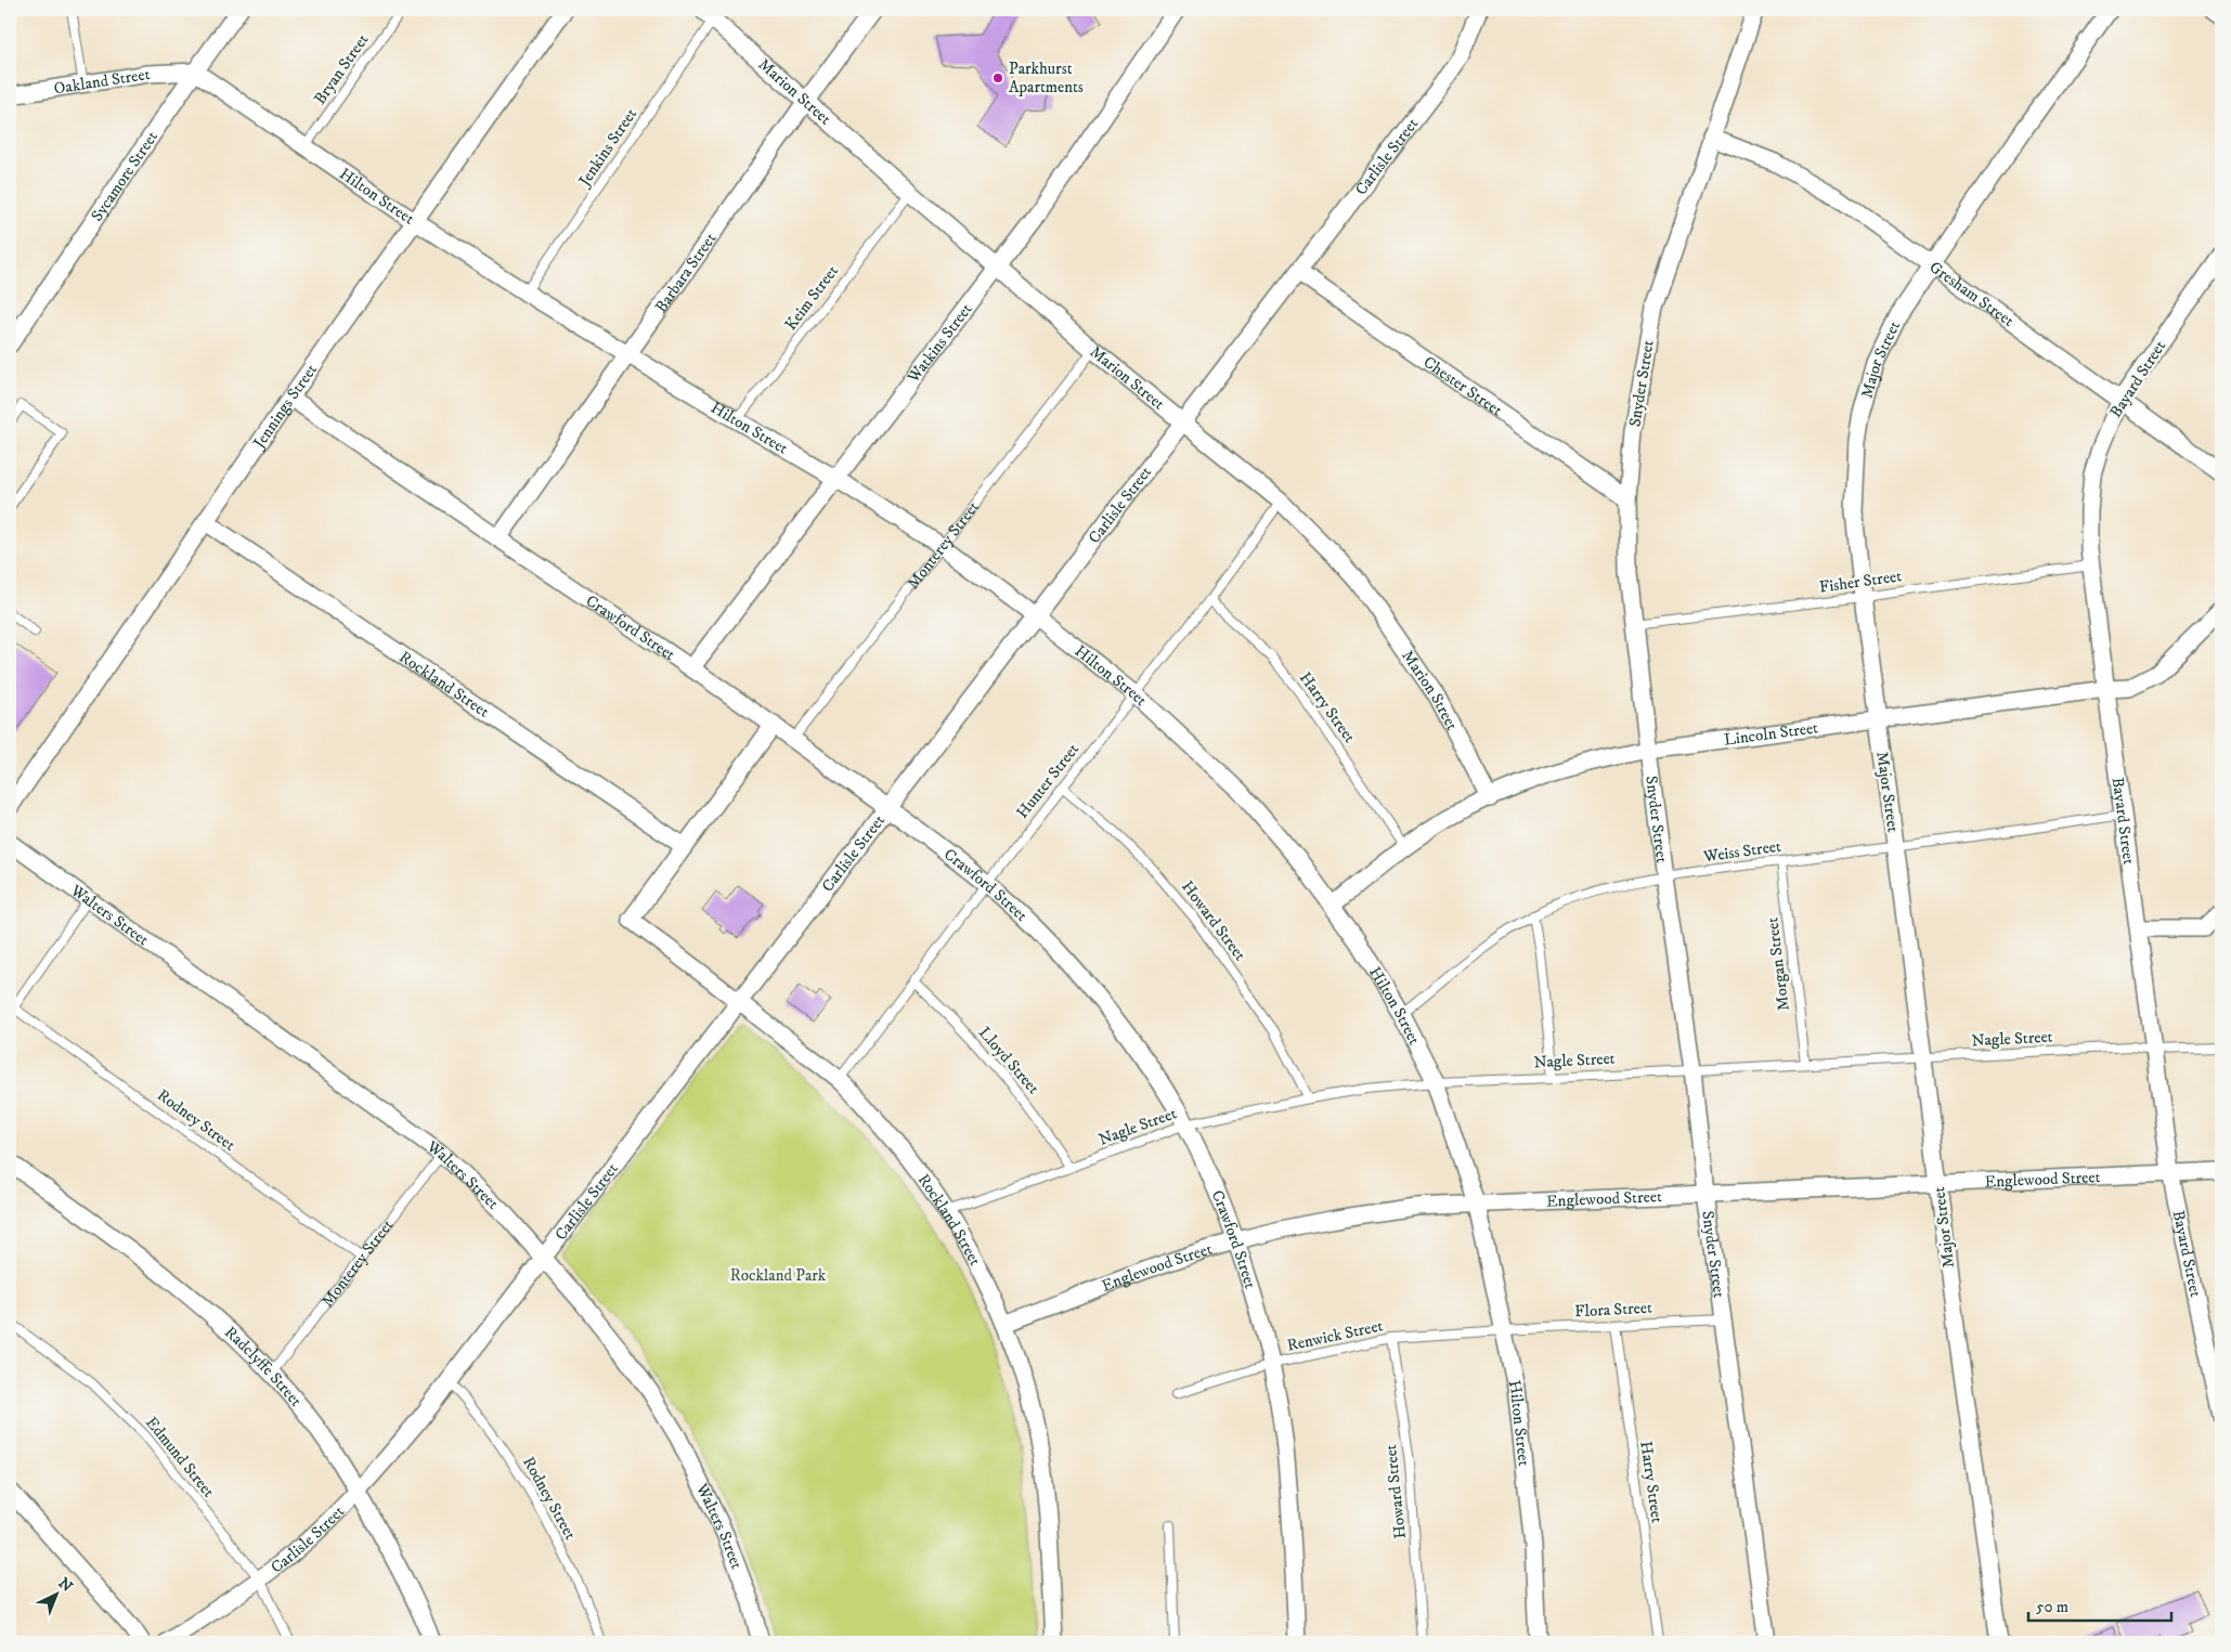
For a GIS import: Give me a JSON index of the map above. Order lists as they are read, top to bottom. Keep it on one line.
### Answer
{"streets":{"street":["Oakland Street","Marion Street","Carlisle Street","Sycamore Street","Hilton Street","Barbara Street","Gresham Street","Watkins Street","Major Street","Bayard Street","Snyder Street","Chester Street","Jennings Street","Crawford Street","Rockland Street","Lincoln Street","Walters Street","Englewood Street","Radclyffe Street"],"lane":["Bryan Street","Jenkins Street","Keim Street","Monterey Street","Fisher Street","Harry Street","Hunter Street","Weiss Street","Howard Street","Morgan Street","Nagle Street","Lloyd Street","Rodney Street","Flora Street","Renwick Street","Edmund Street"]},"crossings":[["Bryan Street","Hilton Street"],["Oakland Street","Sycamore Street"],["Oakland Street","Hilton Street"],["Marion Street","Jenkins Street"],["Marion Street","Carlisle Street"],["Marion Street","Barbara Street"],["Marion Street","Keim Street"],["Marion Street","Watkins Street"],["Marion Street","Monterey Street"],["Marion Street","Lincoln Street"],["Marion Street","Hunter Street"],["Jenkins Street","Hilton Street"],["Carlisle Street","Hilton Street"],["Carlisle Street","Chester Street"],["Carlisle Street","Crawford Street"],["Carlisle Street","Rockland Street"],["Carlisle Street","Walters Street"],["Carlisle Street","Rodney Street"],["Carlisle Street","Radclyffe Street"],["Carlisle Street","Edmund Street"],["Sycamore Street","Hilton Street"],["Hilton Street","Barbara Street"],["Hilton Street","Keim Street"],["Hilton Street","Watkins Street"],["Hilton Street","Jennings Street"],["Hilton Street","Monterey Street"],["Hilton Street","Lincoln Street"],["Hilton Street","Hunter Street"],["Hilton Street","Weiss Street"],["Hilton Street","Nagle Street"],["Hilton Street","Englewood Street"],["Hilton Street","Flora Street"],["Hilton Street","Renwick Street"],["Barbara Street","Crawford Street"],["Gresham Street","Major Street"],["Gresham Street","Bayard Street"],["Gresham Street","Snyder Street"],["Watkins Street","Crawford Street"],["Major Street","Fisher Street"],["Major Street","Lincoln Street"],["Major Street","Weiss Street"],["Major Street","Nagle Street"],["Major Street","Englewood Street"],["Bayard Street","Fisher Street"],["Bayard Street","Lincoln Street"],["Bayard Street","Weiss Street"],["Bayard Street","Nagle Street"],["Bayard Street","Englewood Street"],["Snyder Street","Chester Street"],["Snyder Street","Fisher Street"],["Snyder Street","Lincoln Street"],["Snyder Street","Weiss Street"],["Snyder Street","Nagle Street"],["Snyder Street","Englewood Street"],["Snyder Street","Flora Street"],["Jennings Street","Crawford Street"],["Jennings Street","Rockland Street"],["Monterey Street","Crawford Street"],["Monterey Street","Walters Street"],["Monterey Street","Rodney Street"],["Monterey Street","Radclyffe Street"],["Crawford Street","Hunter Street"],["Crawford Street","Nagle Street"],["Crawford Street","Englewood Street"],["Crawford Street","Renwick Street"],["Rockland Street","Hunter Street"],["Rockland Street","Nagle Street"],["Rockland Street","Englewood Street"],["Harry Street","Lincoln Street"],["Harry Street","Hunter Street"],["Harry Street","Flora Street"],["Hunter Street","Howard Street"],["Hunter Street","Lloyd Street"],["Weiss Street","Morgan Street"],["Howard Street","Nagle Street"],["Howard Street","Renwick Street"],["Morgan Street","Nagle Street"],["Nagle Street","Lloyd Street"],["Flora Street","Renwick Street"]],"parks":["Rockland Park"],"places":["Parkhurst Apartments"],"scale_bar":"50 m","north":"top right"}
